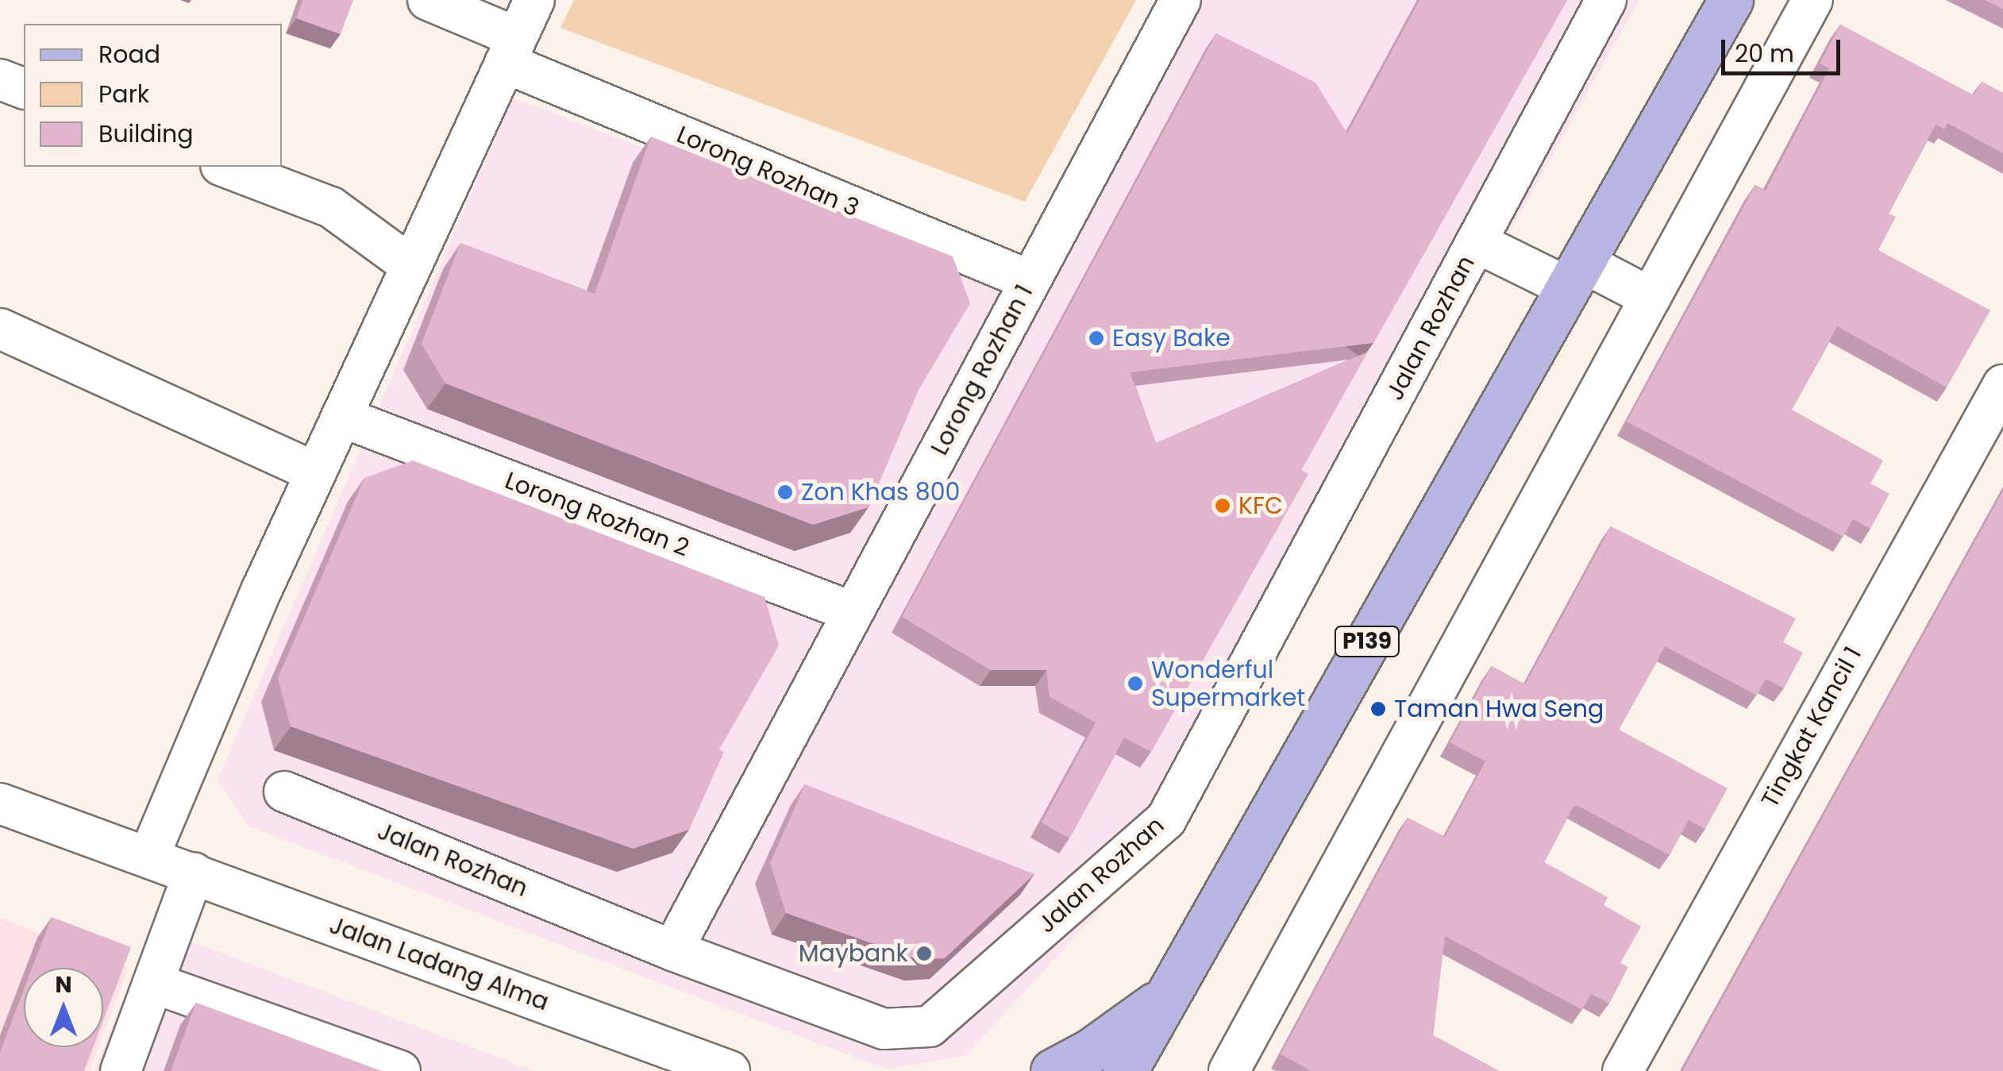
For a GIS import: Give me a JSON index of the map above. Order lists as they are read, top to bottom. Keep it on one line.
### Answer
{"streets":{"main road":["P139"],"street":["Lorong Rozhan 3","Jalan Rozhan","Lorong Rozhan 1","Lorong Rozhan 2","Tingkat Kancil 1","Jalan Ladang Alma"]},"crossings":[["Lorong Rozhan 3","Lorong Rozhan 1"],["Jalan Rozhan","Lorong Rozhan 1"],["Lorong Rozhan 1","Lorong Rozhan 2"]],"places":["Easy Bake","Zon Khas 800","KFC","Wonderful Supermarket","Taman Hwa Seng","Maybank"],"legend":["Road","Park","Building"],"scale_bar":"20 m","north":"top"}
